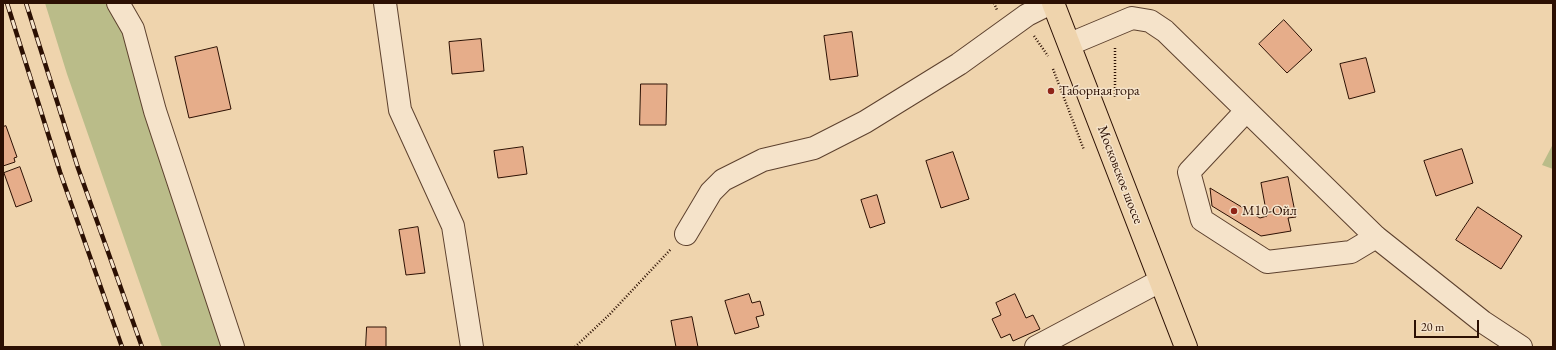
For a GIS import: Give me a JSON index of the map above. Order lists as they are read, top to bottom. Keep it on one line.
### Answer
{"streets":{"main road":["Московское шоссе"]},"places":["Таборная гора","М10-Ойл"],"scale_bar":"20 m"}
